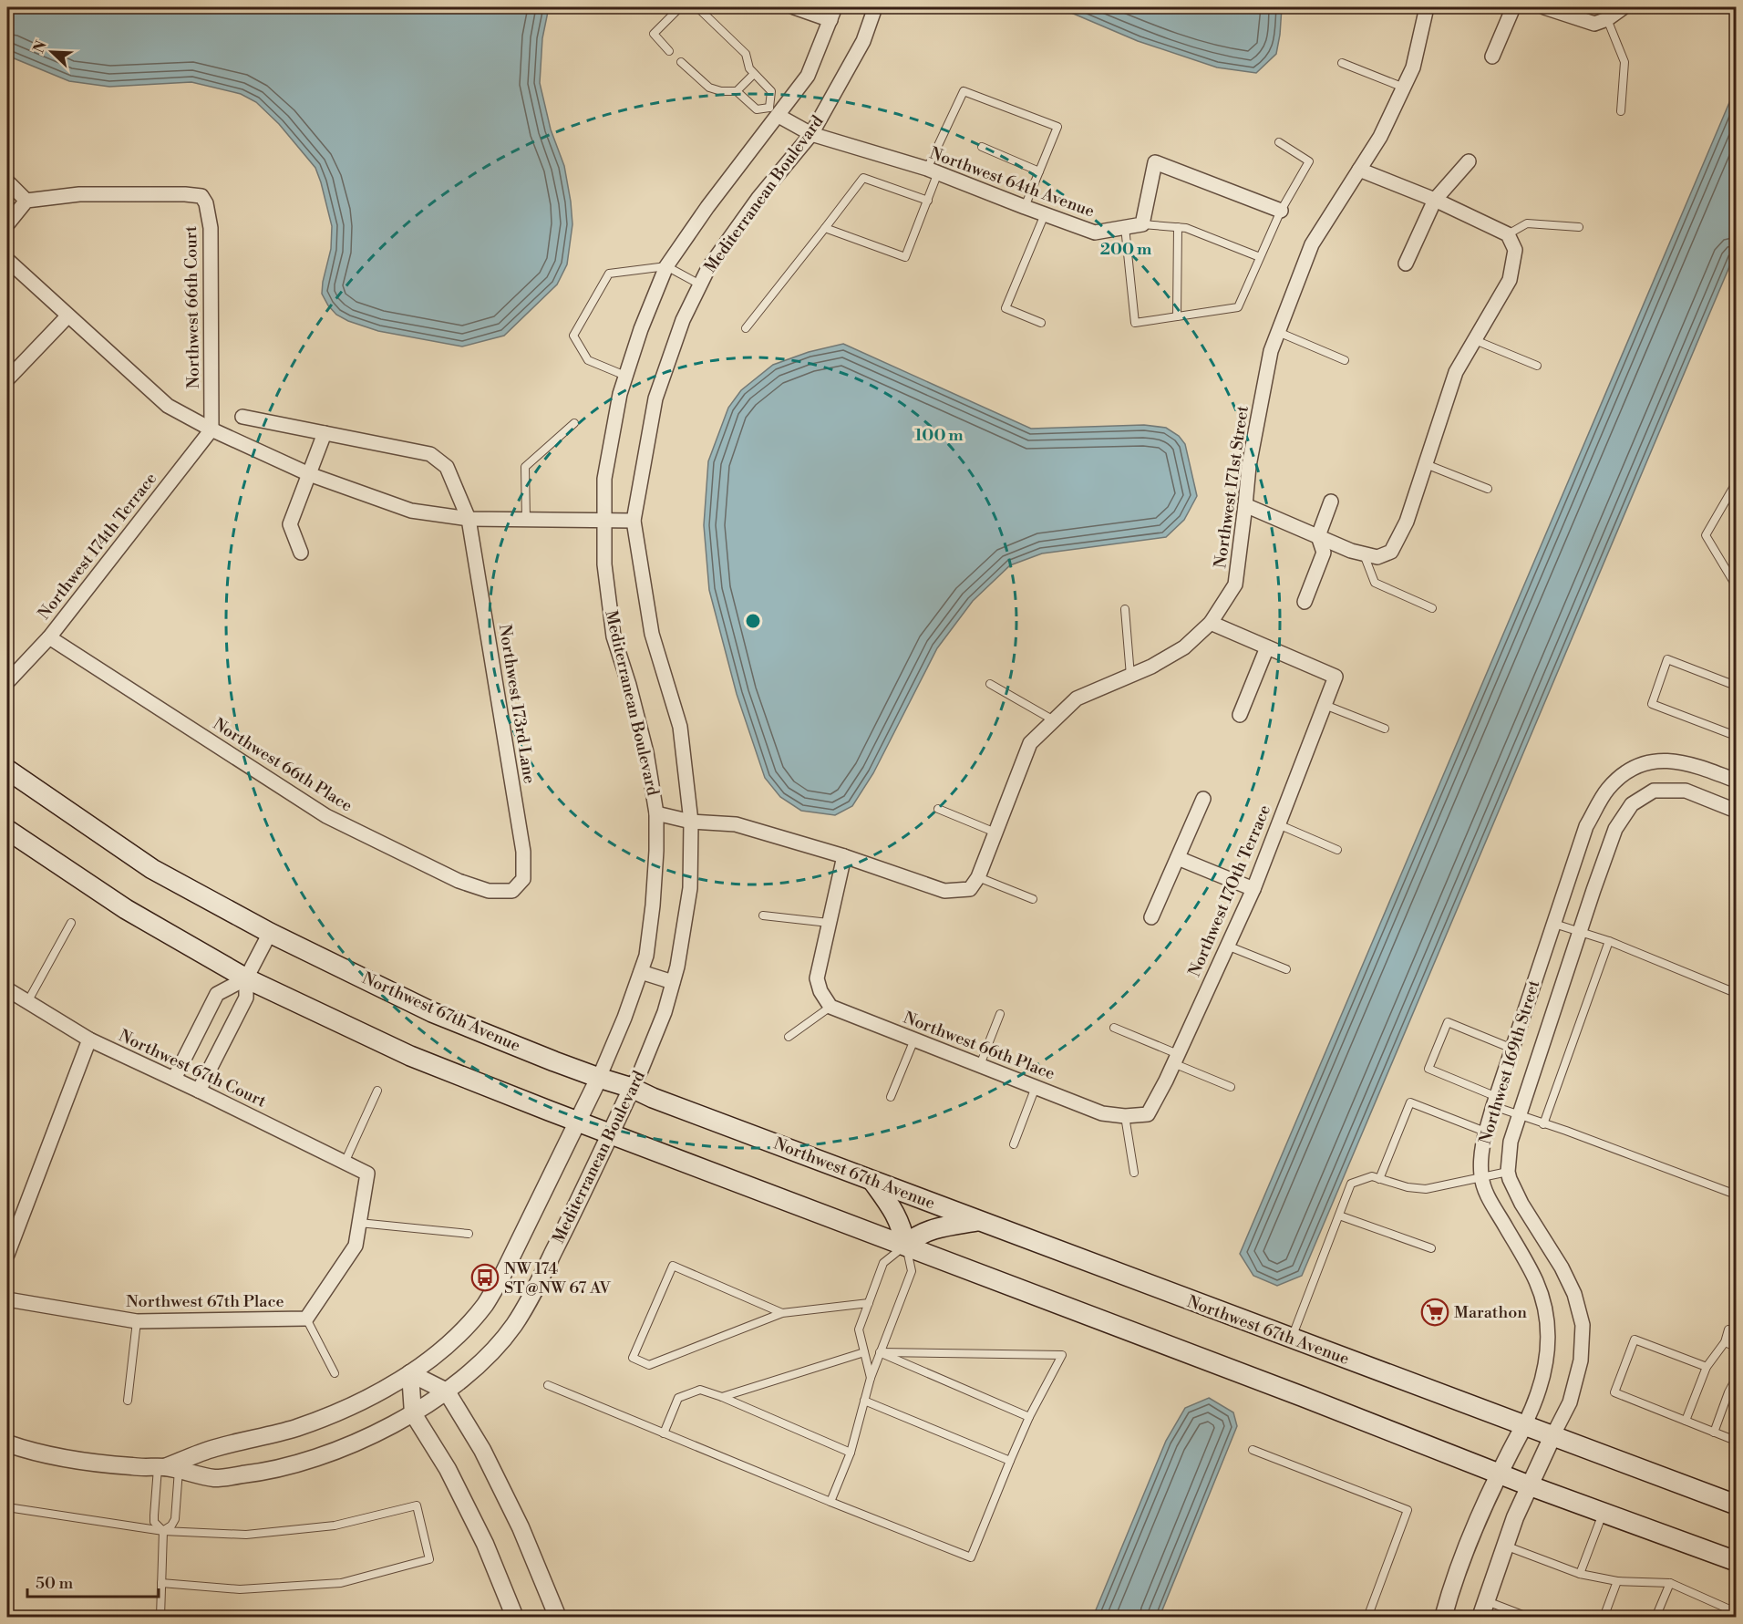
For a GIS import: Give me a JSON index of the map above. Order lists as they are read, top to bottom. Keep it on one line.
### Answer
{"streets":{"main road":["Northwest 67th Avenue"],"street":["Northwest 64th Avenue","Mediterranean Boulevard","Northwest 66th Court","Northwest 171st Street","Northwest 174th Terrace","Northwest 173rd Lane","Northwest 66th Place","Northwest 17Oth Terrace","Northwest 169th Street","Northwest 67th Court","Northwest 67th Place"]},"crossings":[["Northwest 64th Avenue","Mediterranean Boulevard"],["Mediterranean Boulevard","Northwest 66th Court"],["Mediterranean Boulevard","Northwest 67th Avenue"],["Northwest 66th Court","Northwest 174th Terrace"],["Northwest 66th Court","Northwest 173rd Lane"],["Northwest 174th Terrace","Northwest 66th Place"],["Northwest 173rd Lane","Northwest 66th Place"],["Northwest 66th Place","Northwest 17Oth Terrace"],["Northwest 67th Avenue","Northwest 169th Street"]],"places":{"bus stop":["NW 174 ST@NW 67 AV"],"supermarket":["Marathon"]},"scale_bar":"50 m","north":"top left","rings":["200 m","100 m"]}
